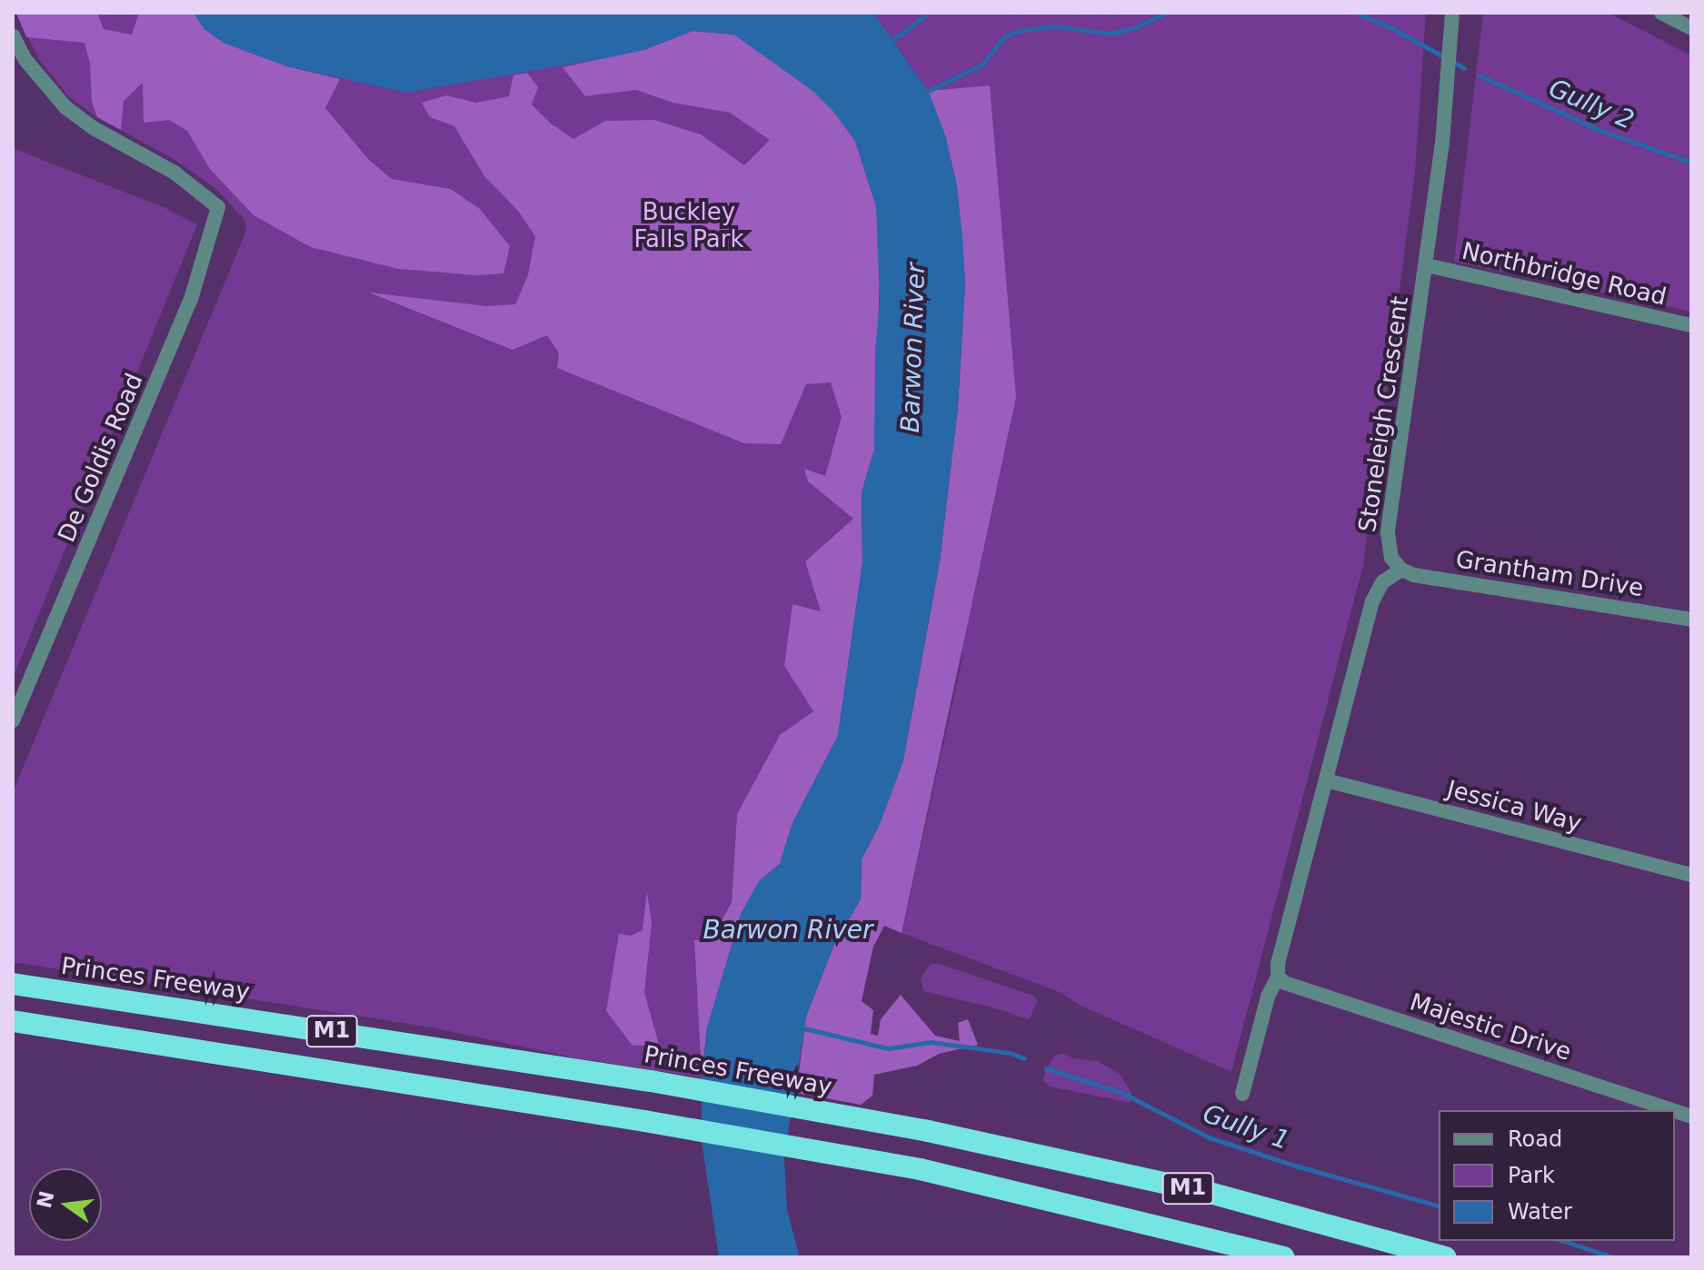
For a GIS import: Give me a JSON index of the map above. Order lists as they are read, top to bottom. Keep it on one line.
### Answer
{"streets":{"highway":["Princes Freeway","M1"],"street":["Northbridge Road","Stoneleigh Crescent","De Goldis Road","Grantham Drive","Jessica Way","Majestic Drive"]},"crossings":[["Northbridge Road","Stoneleigh Crescent"],["Stoneleigh Crescent","Grantham Drive"]],"water":["Gully 2","Barwon River","Gully 1"],"parks":["Buckley Falls Park"],"legend":["Road","Park","Water"],"north":"left"}
